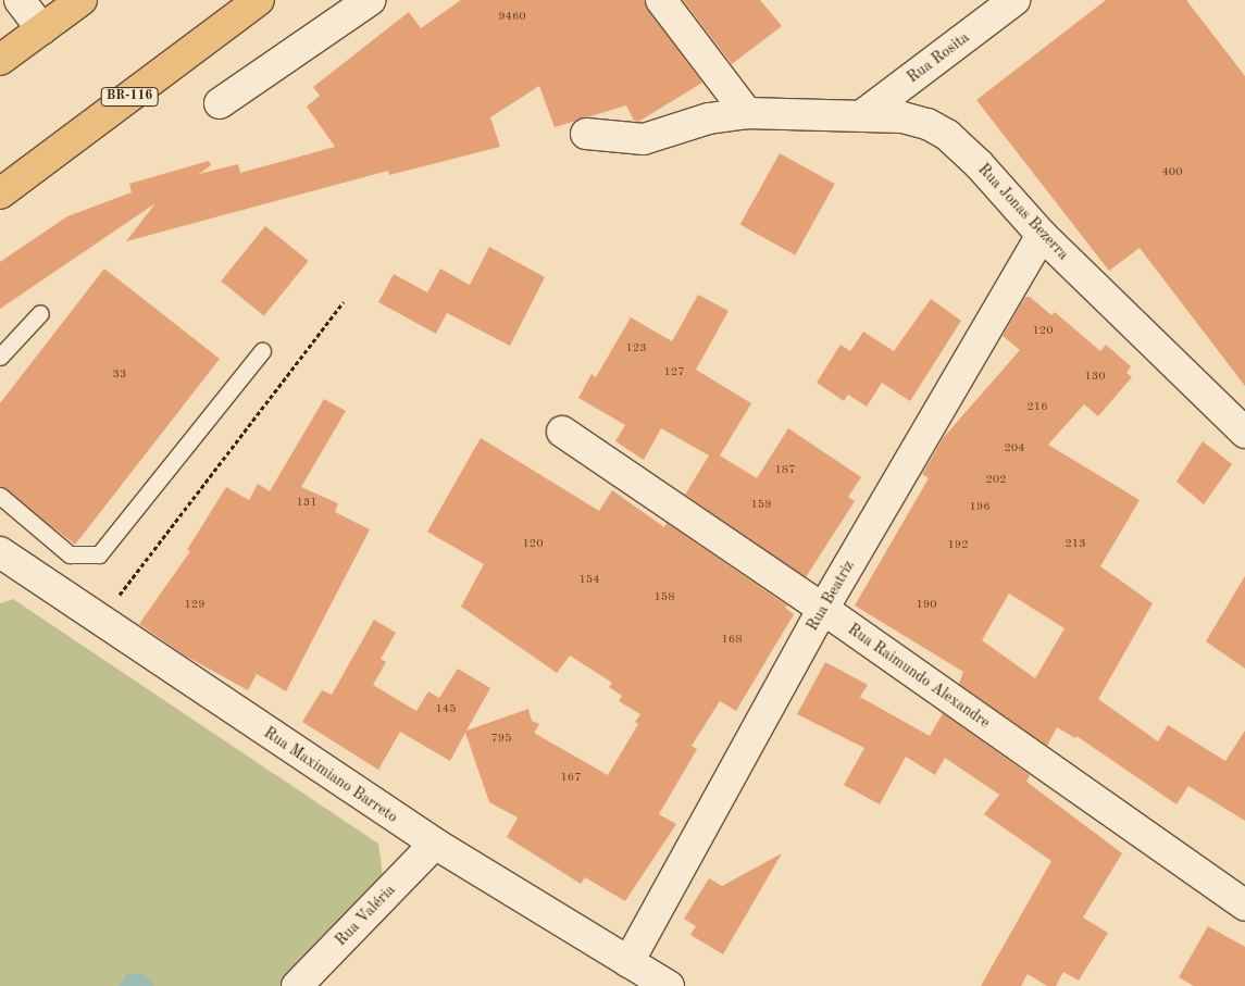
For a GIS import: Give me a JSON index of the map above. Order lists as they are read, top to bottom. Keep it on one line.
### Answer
{"streets":{"highway":["BR-116"],"street":["Rua Rosita","Rua Jonas Bezerra","Rua Beatriz","Rua Raimundo Alexandre","Rua Maximiano Barreto","Rua Valéria"]},"crossings":[["Rua Rosita","Rua Jonas Bezerra"],["Rua Jonas Bezerra","Rua Beatriz"],["Rua Beatriz","Rua Raimundo Alexandre"],["Rua Beatriz","Rua Maximiano Barreto"],["Rua Maximiano Barreto","Rua Valéria"]],"house_numbers":["9460","400","120","123","127","33","130","216","204","187","202","131","159","196","120","213","192","154","158","129","190","168","145","795","167"]}
